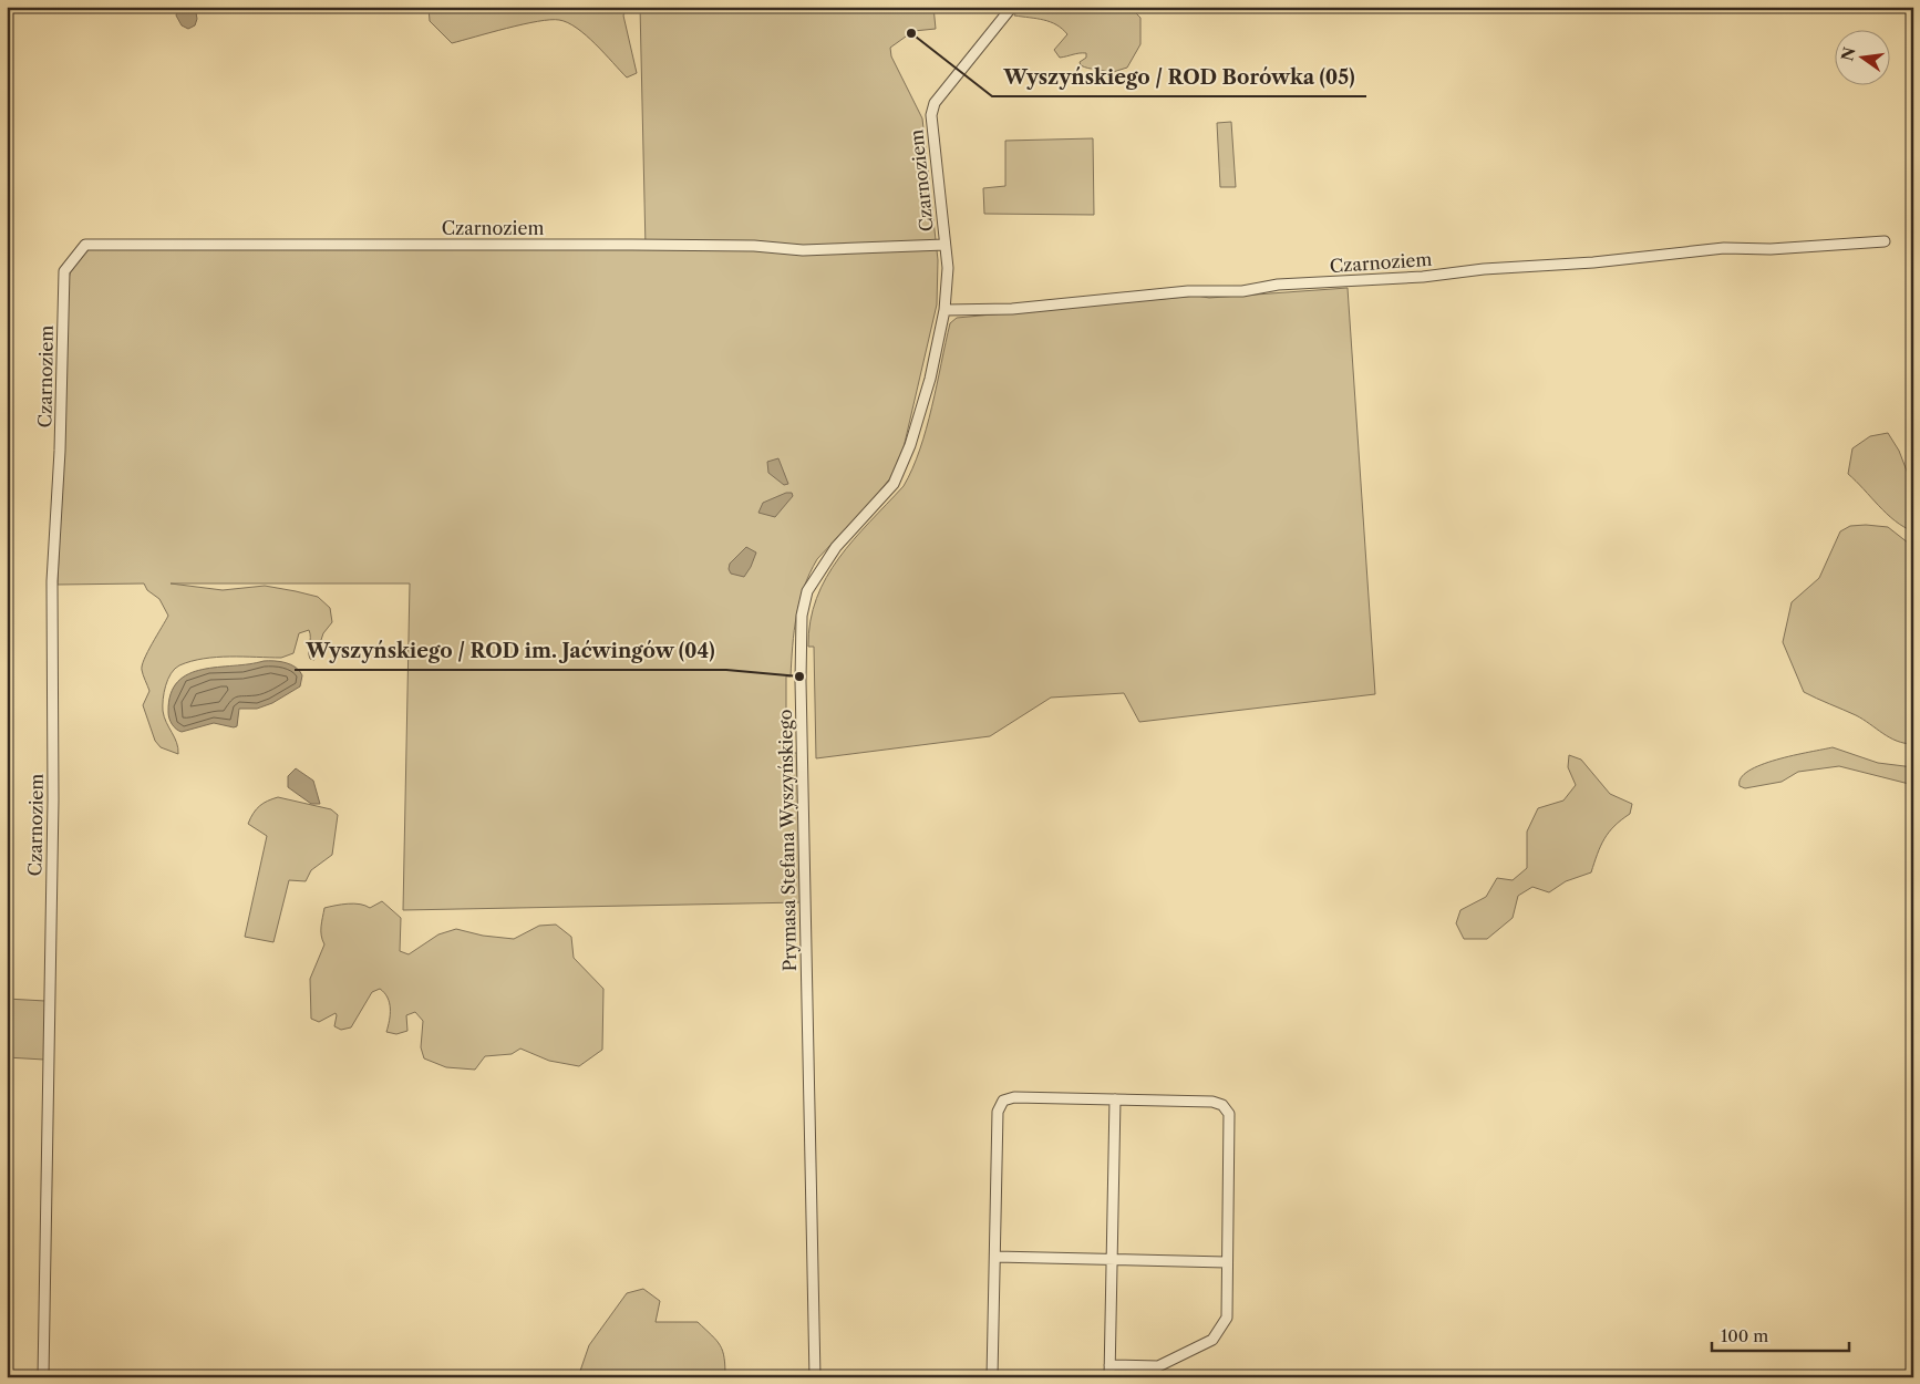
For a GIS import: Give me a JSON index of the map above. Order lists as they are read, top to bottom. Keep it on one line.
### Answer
{"streets":{"street":["Czarnoziem","Prymasa Stefana Wyszyńskiego"]},"crossings":[["Czarnoziem","Prymasa Stefana Wyszyńskiego"]],"places":["Wyszyńskiego / ROD Borówka (05)","Wyszyńskiego / ROD im. Jaćwingów (04)"],"scale_bar":"100 m","north":"left"}
